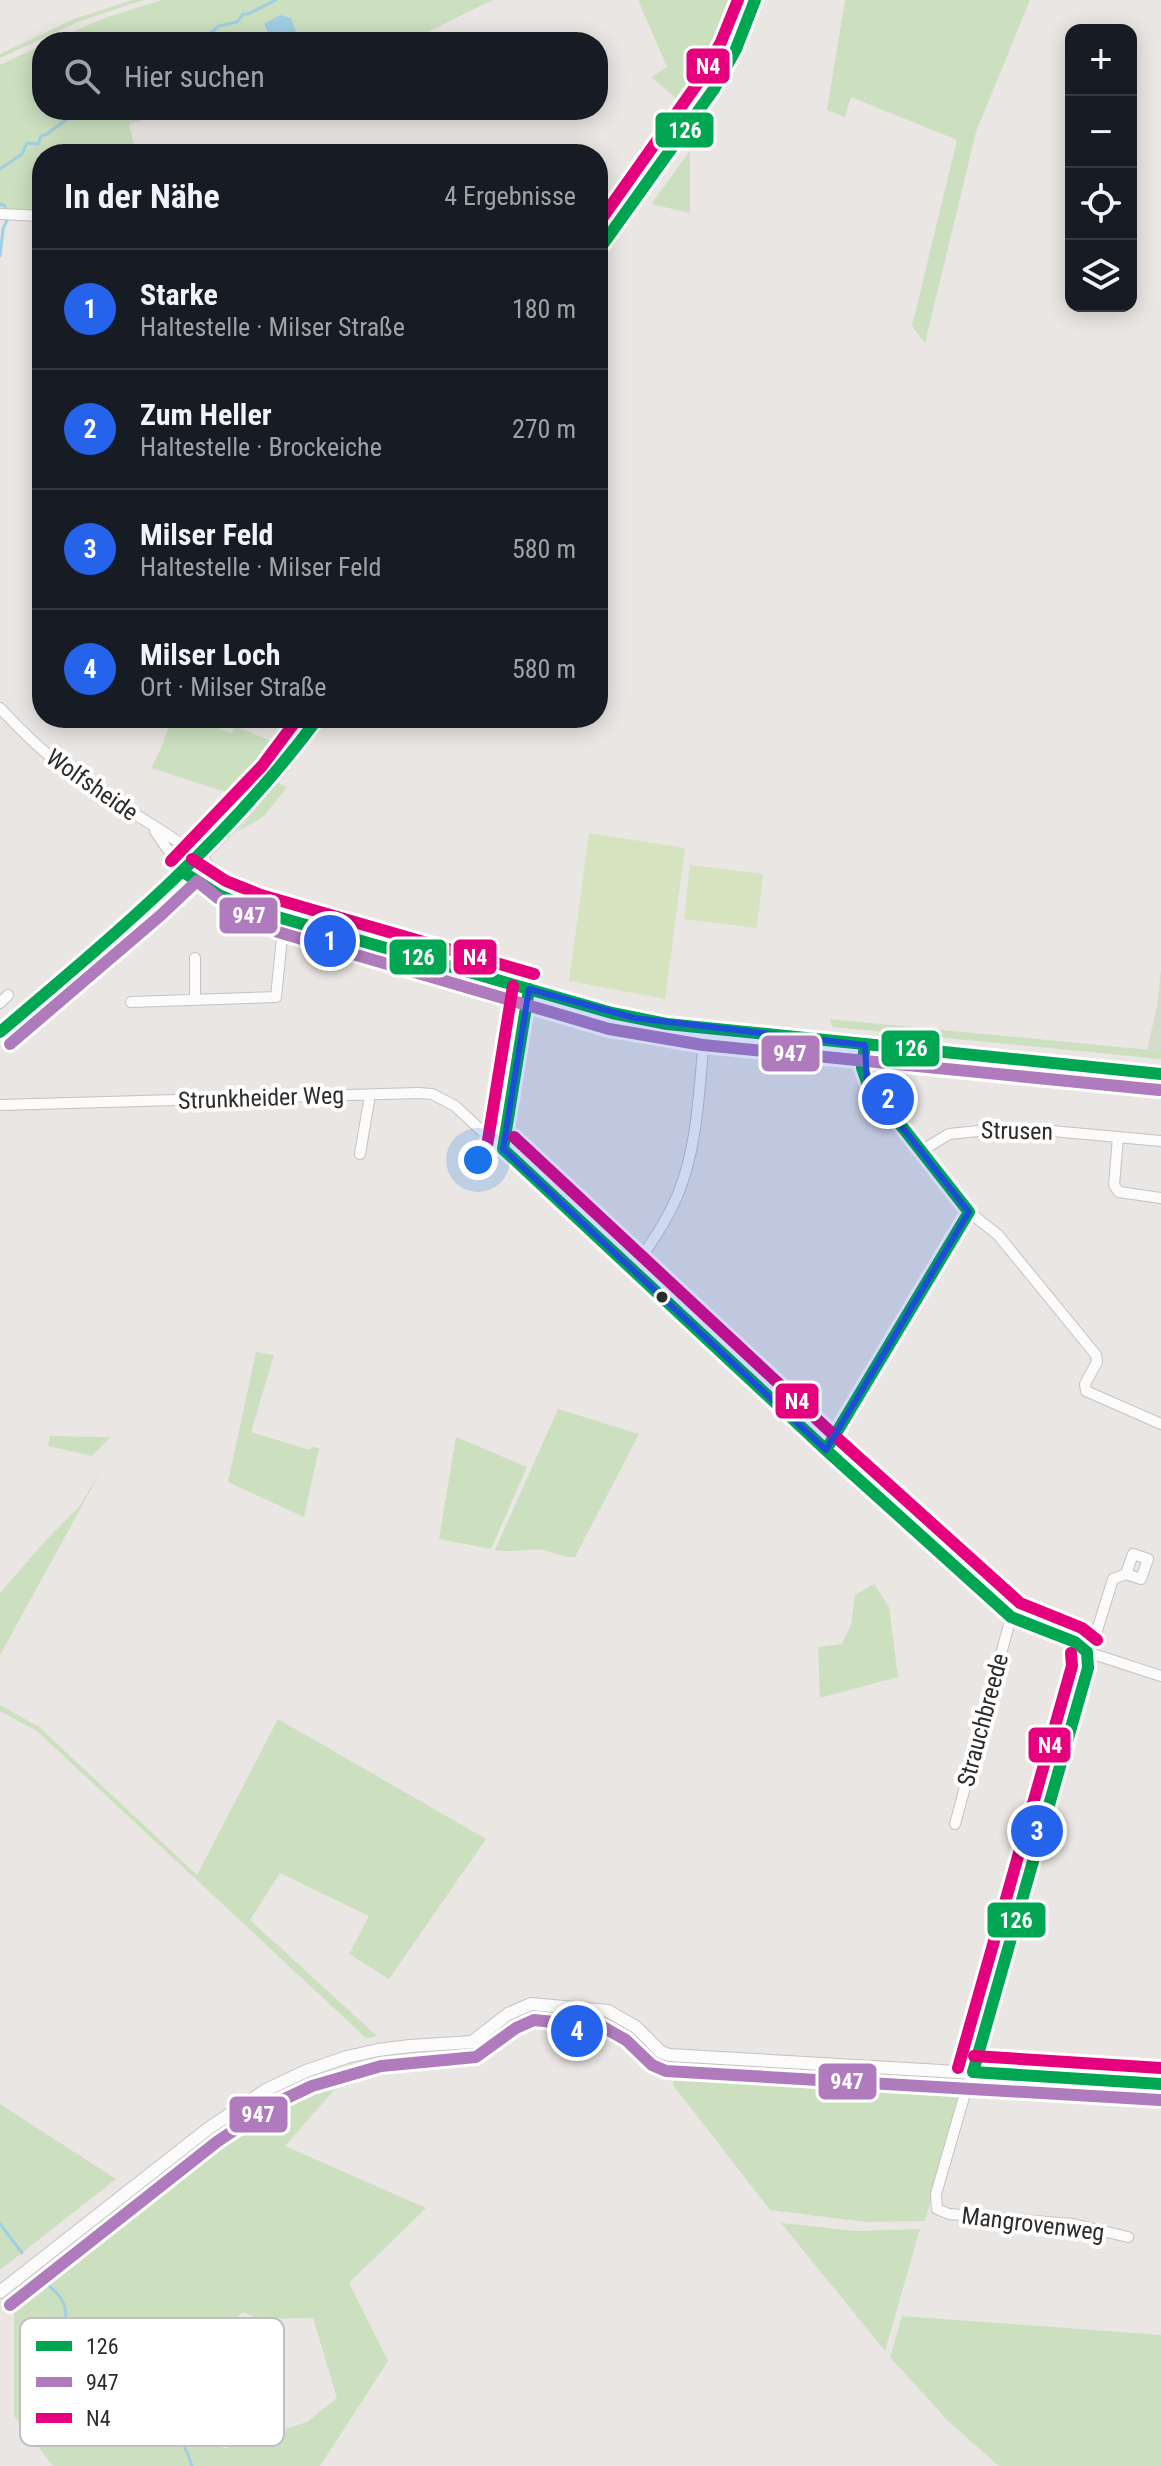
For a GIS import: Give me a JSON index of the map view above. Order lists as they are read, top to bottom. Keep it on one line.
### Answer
{"streets":{"street":["Wolfsheide","Strunkheider Weg","Strusen","Strauchbreede","Mangrovenweg"]},"crossings":[["Strunkheider Weg","Strauchbreede"]],"lines":["transit line 126","transit line N4","transit line 947"],"legend":["126","947","N4"],"page":{"map_buttons":["+","−"],"search":"Hier suchen","heading":["In der Nähe","4 Ergebnisse"],"list":[{"mark":"1","name":"Starke","note":"Haltestelle · Milser Straße","value":"180 m"},{"mark":"2","name":"Zum Heller","note":"Haltestelle · Brockeiche","value":"270 m"},{"mark":"3","name":"Milser Feld","note":"Haltestelle · Milser Feld","value":"580 m"},{"mark":"4","name":"Milser Loch","note":"Ort · Milser Straße","value":"580 m"}],"pins":["1","2","3","4"]}}
